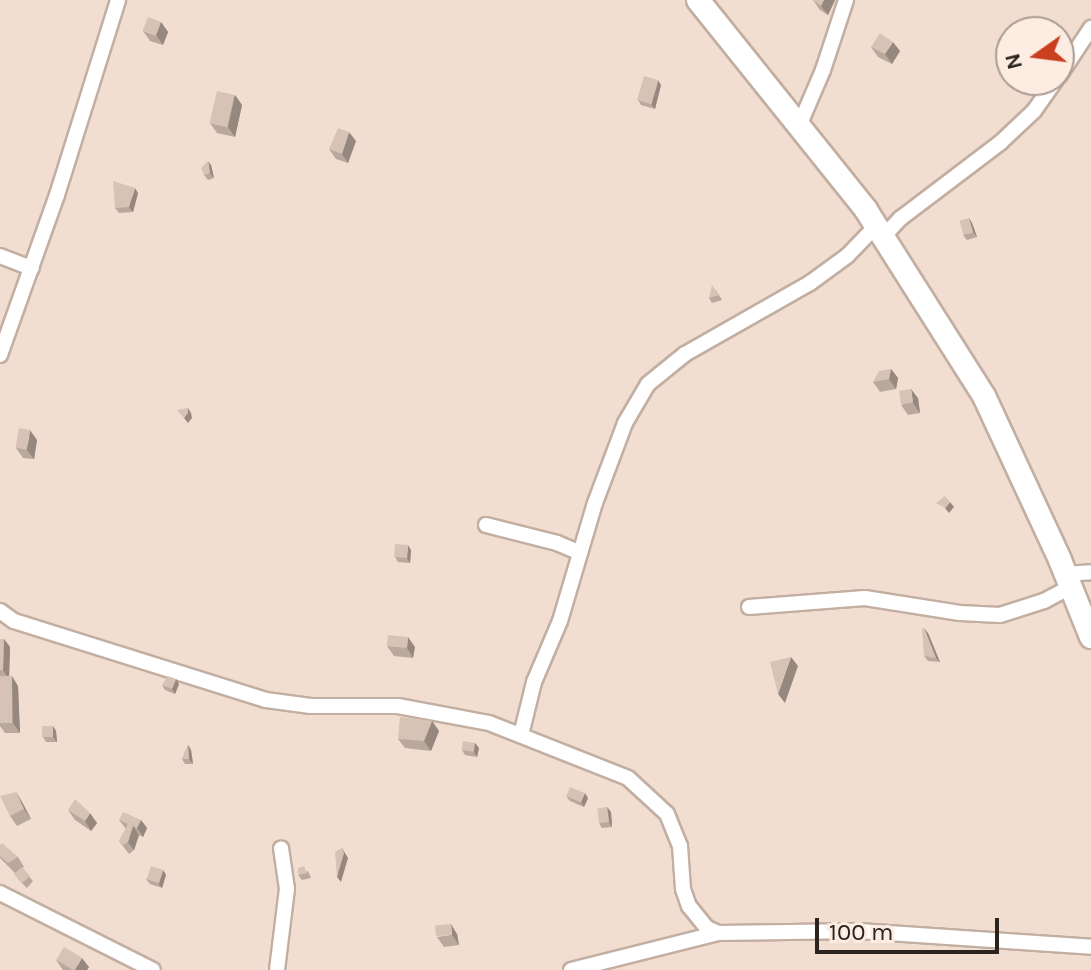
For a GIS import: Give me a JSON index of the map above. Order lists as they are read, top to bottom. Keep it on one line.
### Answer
{"scale_bar":"100 m","north":"left"}
